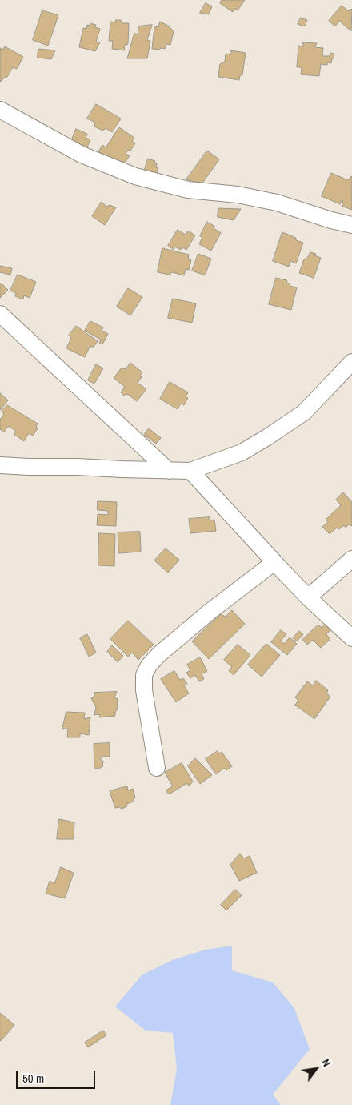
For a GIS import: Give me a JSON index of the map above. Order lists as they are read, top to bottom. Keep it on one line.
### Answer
{"scale_bar":"50 m","north":"top right"}
